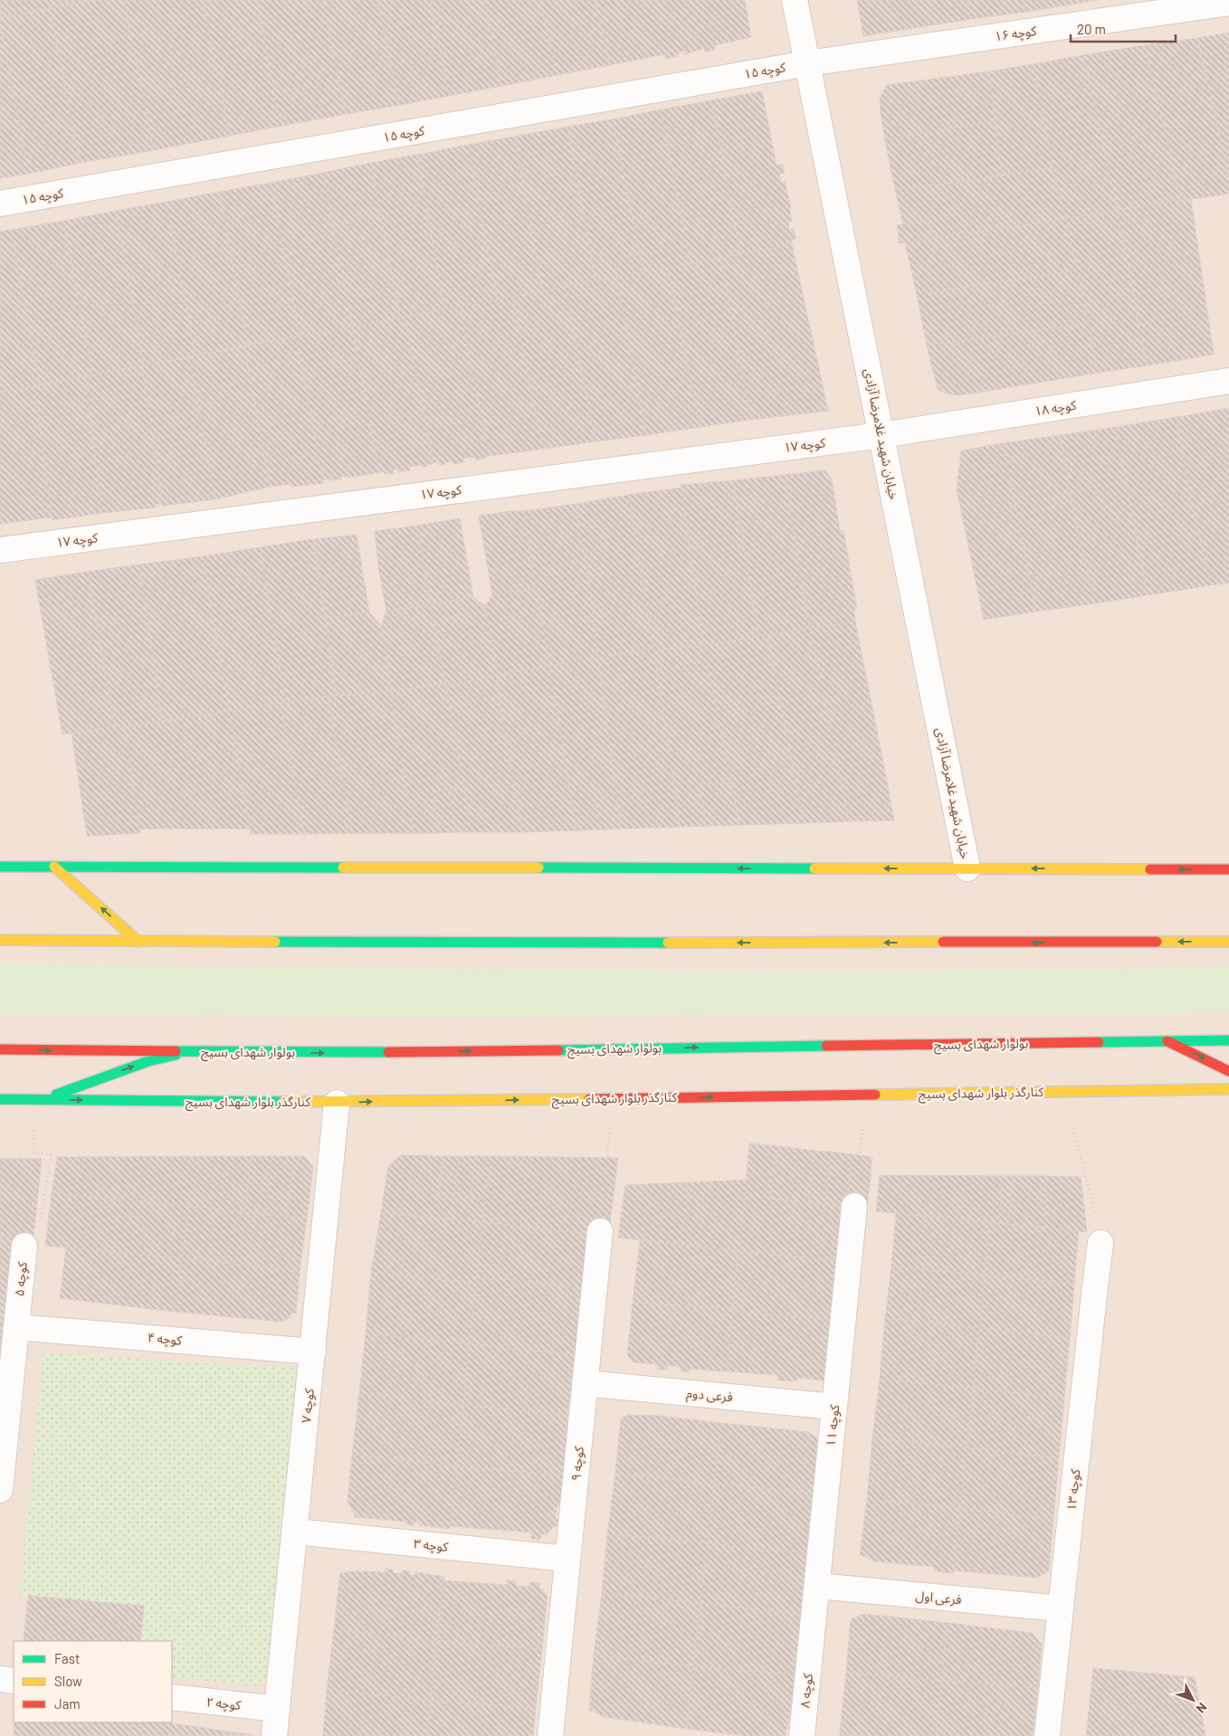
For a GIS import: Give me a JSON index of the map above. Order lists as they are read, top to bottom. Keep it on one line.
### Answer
{"streets":{"street":["کوچه ۱۶","کوچه ۱۵","کوچه ۱۸","خیابان شهید غلامرضا آزادی","کوچه ۱۷","بولوار شهدای بسیج","کنارگذر بلوار شهدای بسیج","کوچه ۵","کوچه ۴","فرعی دوم","کوچه ۷","کوچه ۱۱","کوچه ۹","کوچه ۱۳","کوچه ۳","فرعی اول","کوچه ۸","کوچه ۲"]},"crossings":[["کوچه ۱۶","کوچه ۱۵"],["کوچه ۱۶","خیابان شهید غلامرضا آزادی"],["کوچه ۱۵","خیابان شهید غلامرضا آزادی"],["کوچه ۱۸","خیابان شهید غلامرضا آزادی"],["کوچه ۱۸","کوچه ۱۷"],["خیابان شهید غلامرضا آزادی","کوچه ۱۷"],["کنارگذر بلوار شهدای بسیج","کوچه ۵"],["کنارگذر بلوار شهدای بسیج","کوچه ۷"],["کوچه ۵","کوچه ۴"],["کوچه ۴","کوچه ۷"],["فرعی دوم","کوچه ۱۱"],["فرعی دوم","کوچه ۹"],["کوچه ۷","کوچه ۳"],["کوچه ۷","کوچه ۲"],["کوچه ۱۱","فرعی اول"],["کوچه ۱۱","کوچه ۸"],["کوچه ۹","کوچه ۳"],["کوچه ۱۳","فرعی اول"]],"one_way":["بولوار شهدای بسیج","کنارگذر بلوار شهدای بسیج"],"legend":["Fast","Slow","Jam"],"scale_bar":"20 m","north":"bottom right"}
